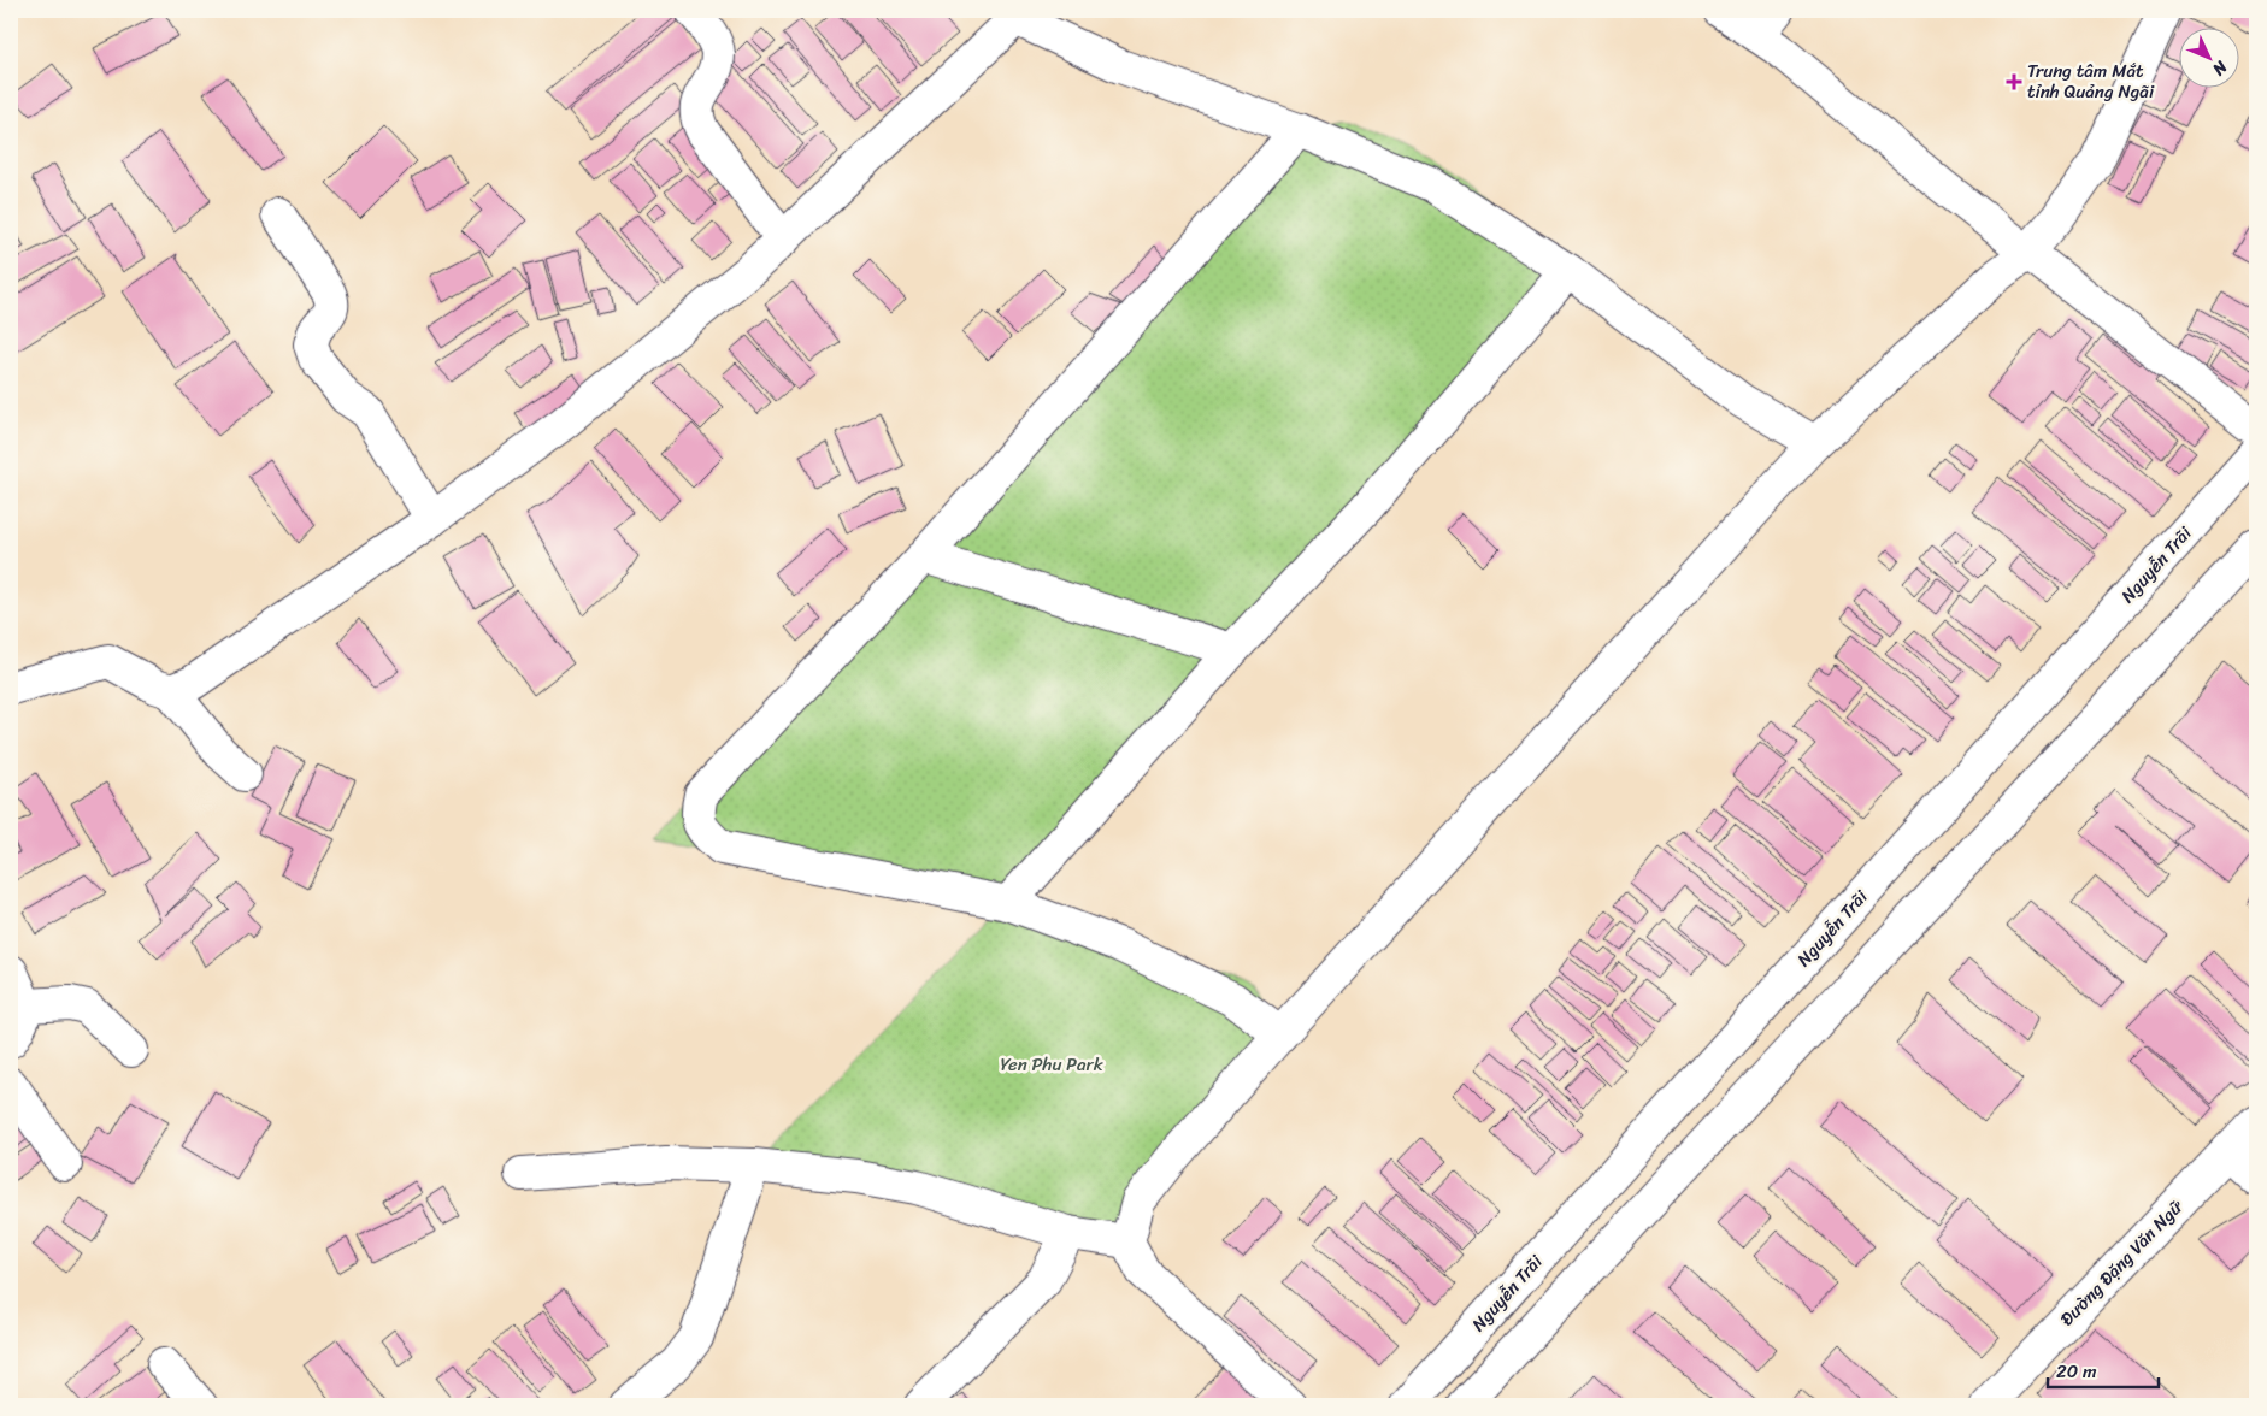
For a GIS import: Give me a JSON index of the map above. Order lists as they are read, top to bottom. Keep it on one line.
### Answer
{"streets":{"street":["Nguyễn Trãi","Đường Đặng Văn Ngữ"]},"parks":["Yen Phu Park"],"places":{"health":["Trung tâm Mắt tỉnh Quảng Ngãi"]},"scale_bar":"20 m","north":"bottom right"}
